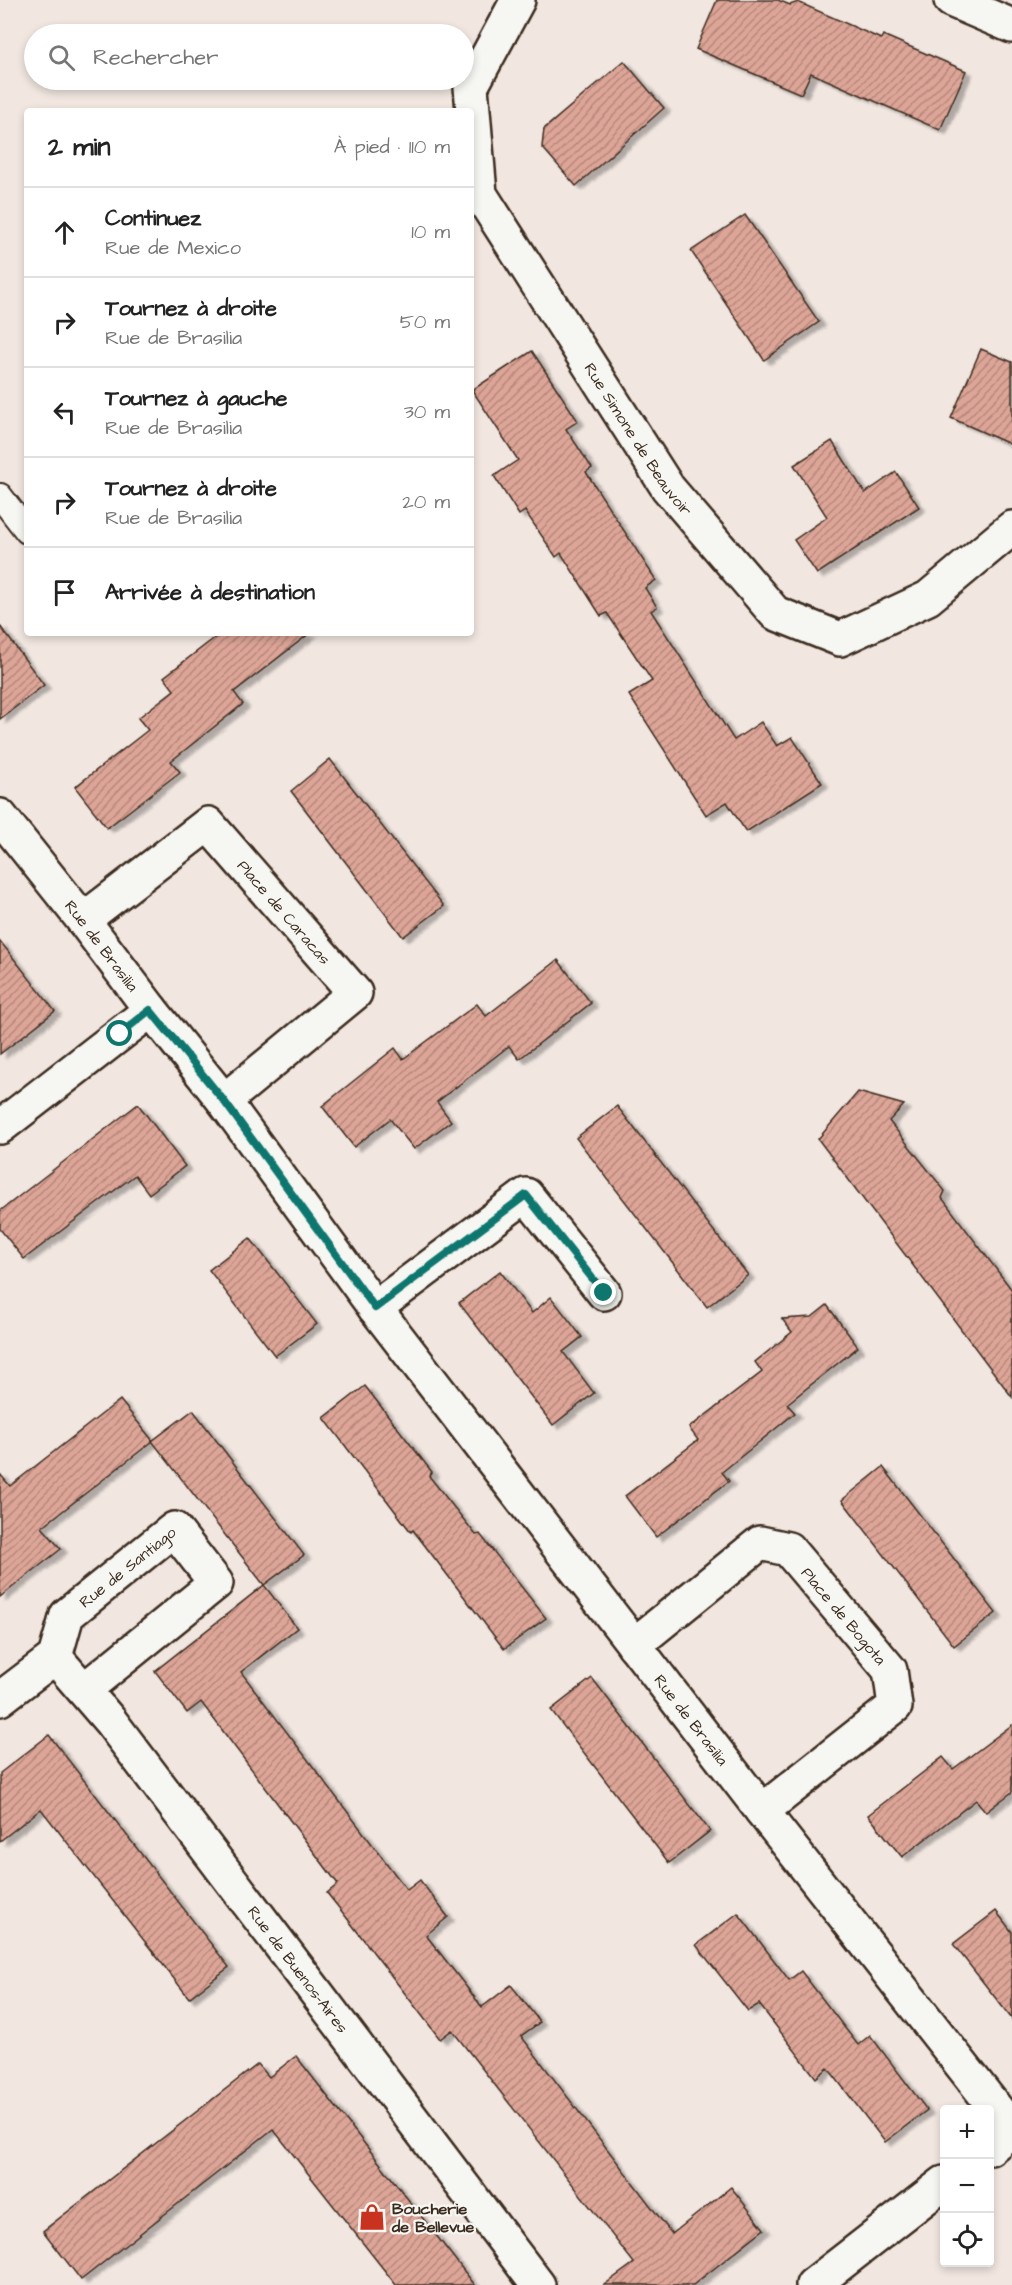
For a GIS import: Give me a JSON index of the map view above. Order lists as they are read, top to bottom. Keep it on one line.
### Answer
{"streets":{"street":["Rue Simone de Beauvoir","Place de Caracas","Rue de Brasilia","Rue de Santiago","Place de Bogota","Rue de Buenos-Aires"]},"crossings":[["Place de Caracas","Rue de Brasilia"],["Rue de Brasilia","Place de Bogota"],["Rue de Santiago","Rue de Buenos-Aires"]],"places":{"shop":["Boucherie de Bellevue"]},"page":{"search":"Rechercher","heading":["2 min","À pied · 110 m"],"list":[["Continuez","Rue de Mexico","10 m"],["Tournez à droite","Rue de Brasilia","50 m"],["Tournez à gauche","Rue de Brasilia","30 m"],["Tournez à droite","Rue de Brasilia","20 m"],"Arrivée à destination"],"map_buttons":["+","−"]}}
